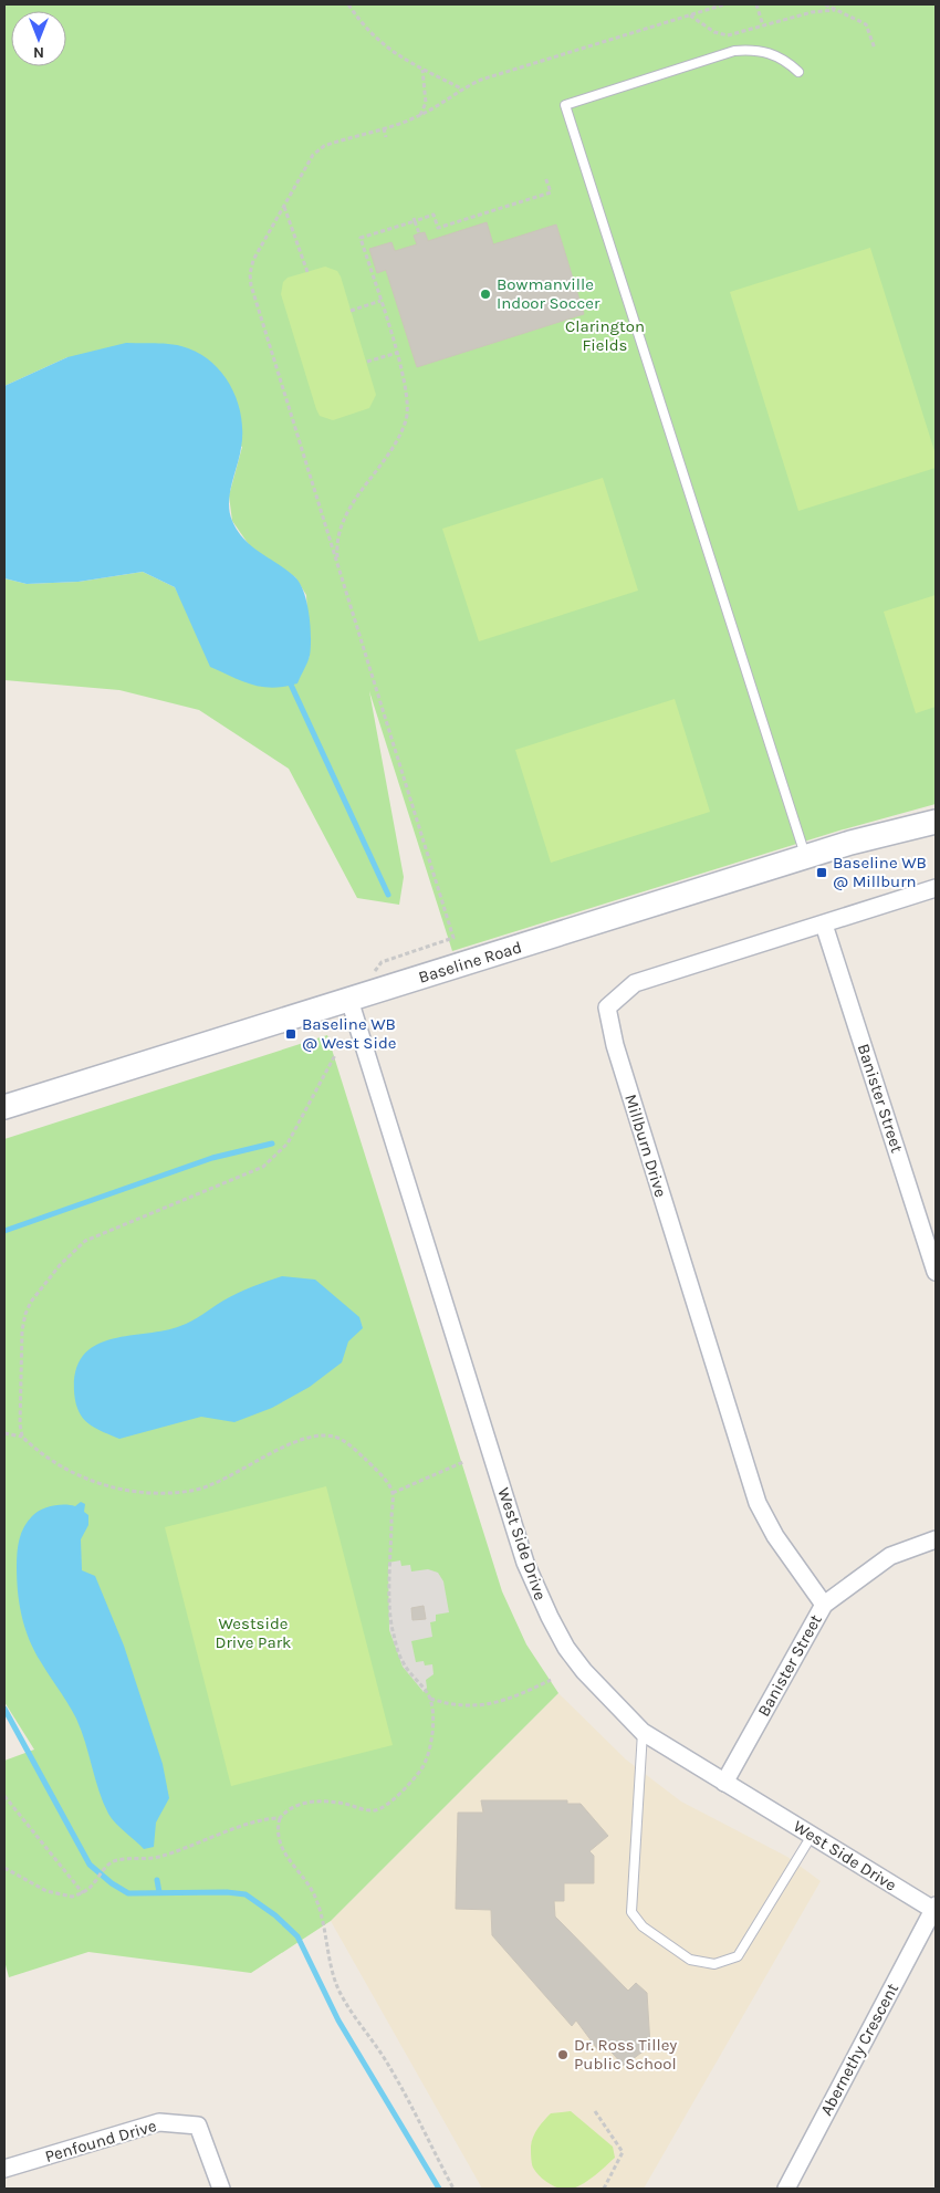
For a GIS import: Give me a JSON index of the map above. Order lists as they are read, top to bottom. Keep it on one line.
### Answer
{"streets":{"street":["Baseline Road","Banister Street","Millburn Drive","West Side Drive","Abernethy Crescent","Penfound Drive"]},"crossings":[["Baseline Road","West Side Drive"],["Banister Street","Millburn Drive"],["Banister Street","West Side Drive"],["West Side Drive","Abernethy Crescent"]],"parks":["Clarington Fields","Westside Drive Park"],"places":{"other":["Bowmanville Indoor Soccer","Dr. Ross Tilley Public School"],"transit":["Baseline WB @ Millburn","Baseline WB @ West Side"]},"north":"bottom"}
